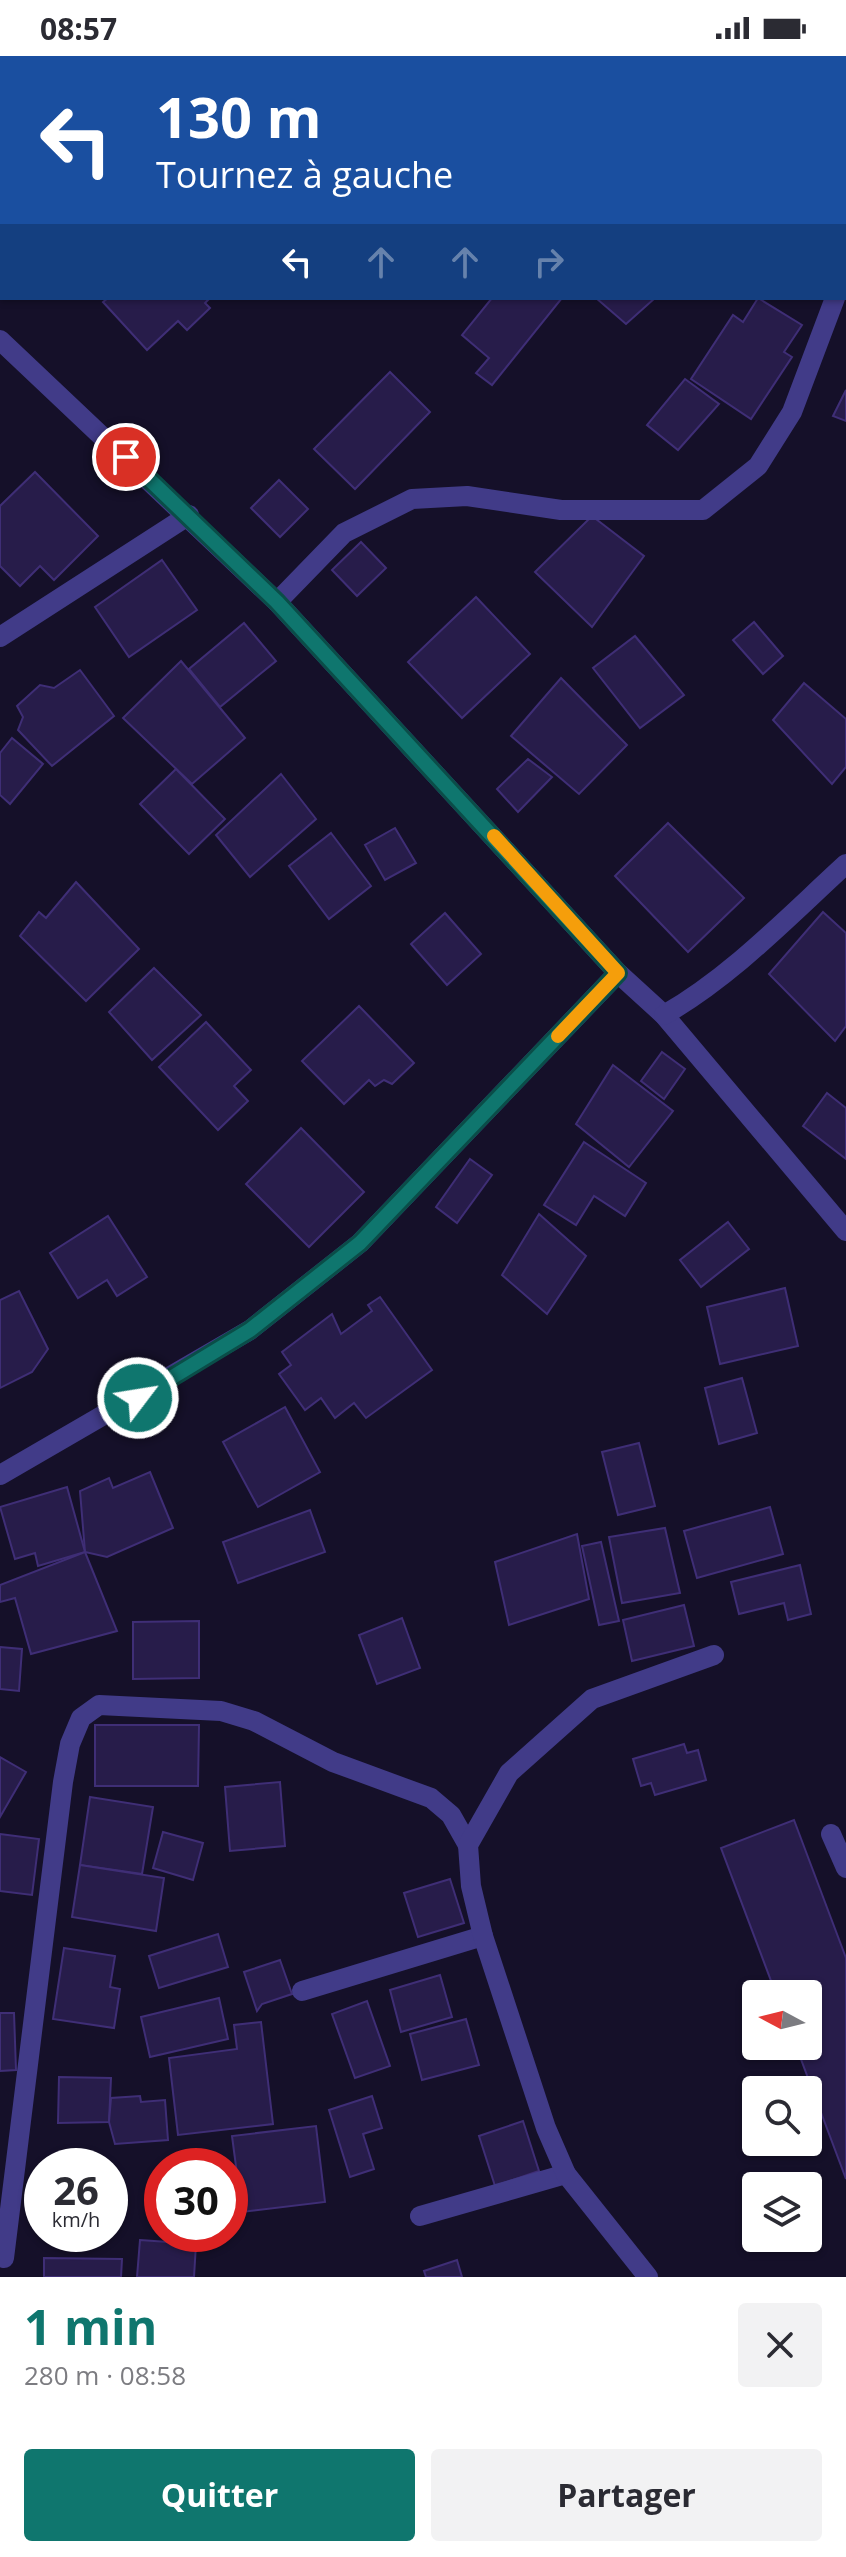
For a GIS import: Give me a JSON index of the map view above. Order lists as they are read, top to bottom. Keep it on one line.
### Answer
{"north":"left","page":{"status":"08:57","turn":["130 m","Tournez à gauche"],"speed":"26 km/h","limit":"30","heading":["1 min","280 m · 08:58"],"buttons":["Quitter","Partager"]}}
